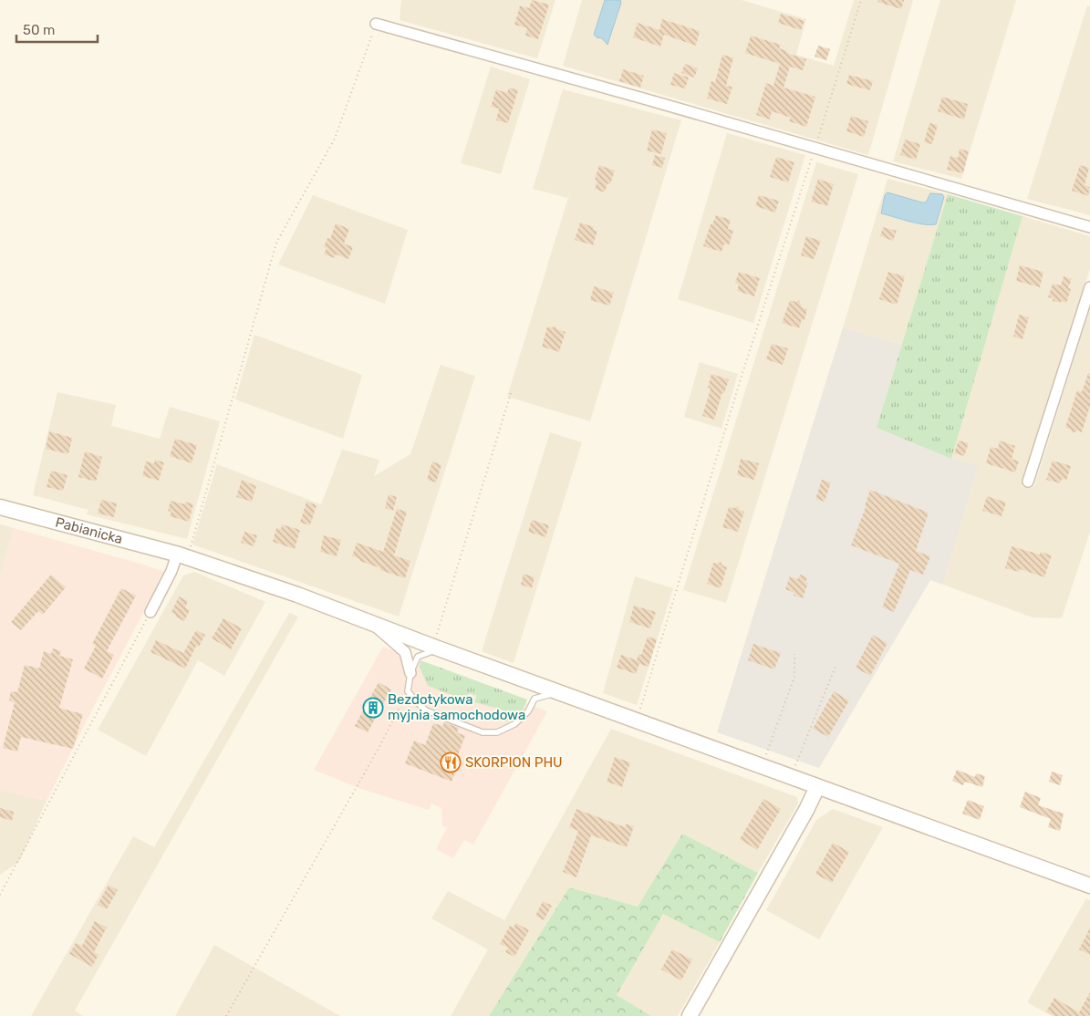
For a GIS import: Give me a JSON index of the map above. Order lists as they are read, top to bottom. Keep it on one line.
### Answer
{"streets":{"main road":["Pabianicka"]},"places":{"building":["Bezdotykowa myjnia samochodowa"],"restaurant":["SKORPION PHU"]},"scale_bar":"50 m"}
